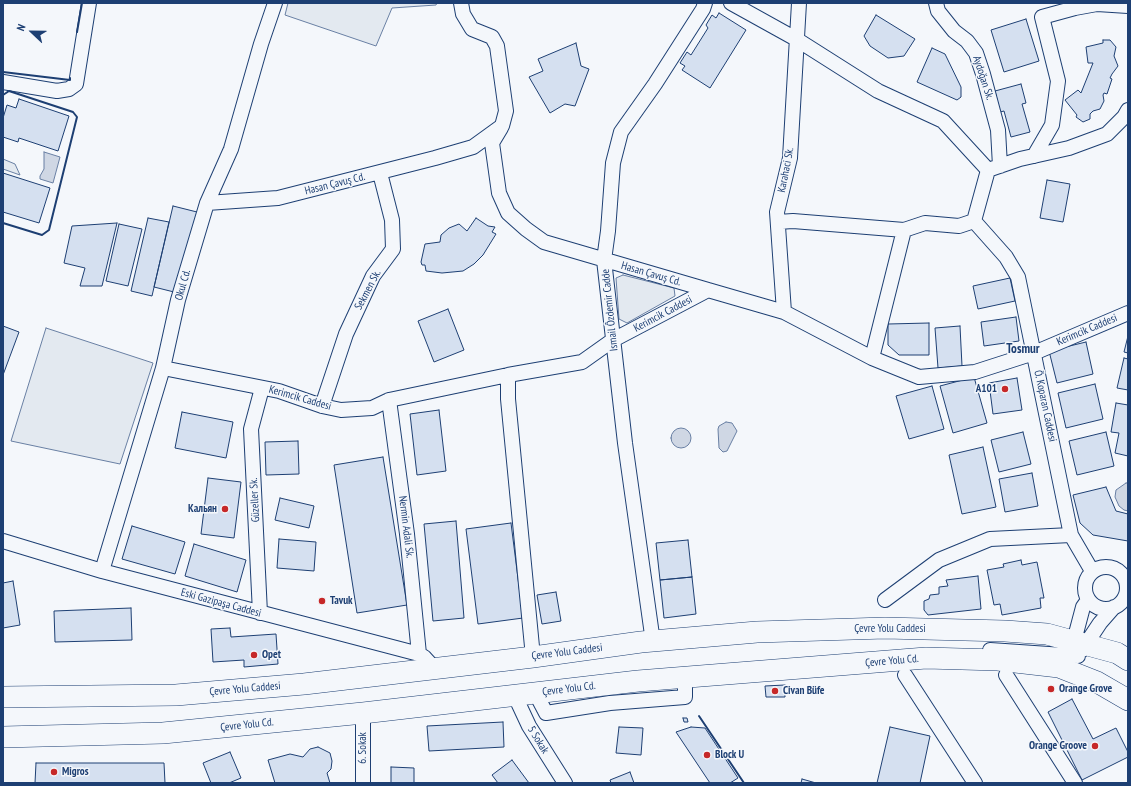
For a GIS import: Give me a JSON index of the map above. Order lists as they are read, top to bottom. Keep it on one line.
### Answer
{"streets":{"highway":["Çevre Yolu Caddesi","Çevre Yolu Cd."],"street":["Aydoğan Sk.","Karahaci Sk.","Hasan Çavuş Cd.","Okul Cd.","Sekmen Sk.","Ismail Ôzdemir Cadde","Kerimcik Caddesi","Ö. Koparan Caddesi","Güzeller Sk.","Nermin Adali Sk.","Eski Gazipaşa Caddesi","5 Sokak","6. Sokak"]},"crossings":[["Karahaci Sk.","Kerimcik Caddesi"],["Hasan Çavuş Cd.","Okul Cd."],["Hasan Çavuş Cd.","Sekmen Sk."],["Hasan Çavuş Cd.","Ismail Ôzdemir Cadde"],["Hasan Çavuş Cd.","Kerimcik Caddesi"],["Okul Cd.","Kerimcik Caddesi"],["Okul Cd.","Eski Gazipaşa Caddesi"],["Sekmen Sk.","Kerimcik Caddesi"],["Ismail Ôzdemir Cadde","Kerimcik Caddesi"],["Ismail Ôzdemir Cadde","Çevre Yolu Caddesi"],["Kerimcik Caddesi","Ö. Koparan Caddesi"],["Kerimcik Caddesi","Güzeller Sk."],["Kerimcik Caddesi","Nermin Adali Sk."],["Güzeller Sk.","Eski Gazipaşa Caddesi"],["Nermin Adali Sk.","Eski Gazipaşa Caddesi"],["Eski Gazipaşa Caddesi","Çevre Yolu Caddesi"],["Çevre Yolu Cd.","5 Sokak"],["Çevre Yolu Cd.","6. Sokak"]],"districts":["Tosmur"],"places":["A101","Кальян","Tavuk","Opet","Orange Grove","Civan Büfe","Orange Groove","Block U","Migros"],"north":"left"}
